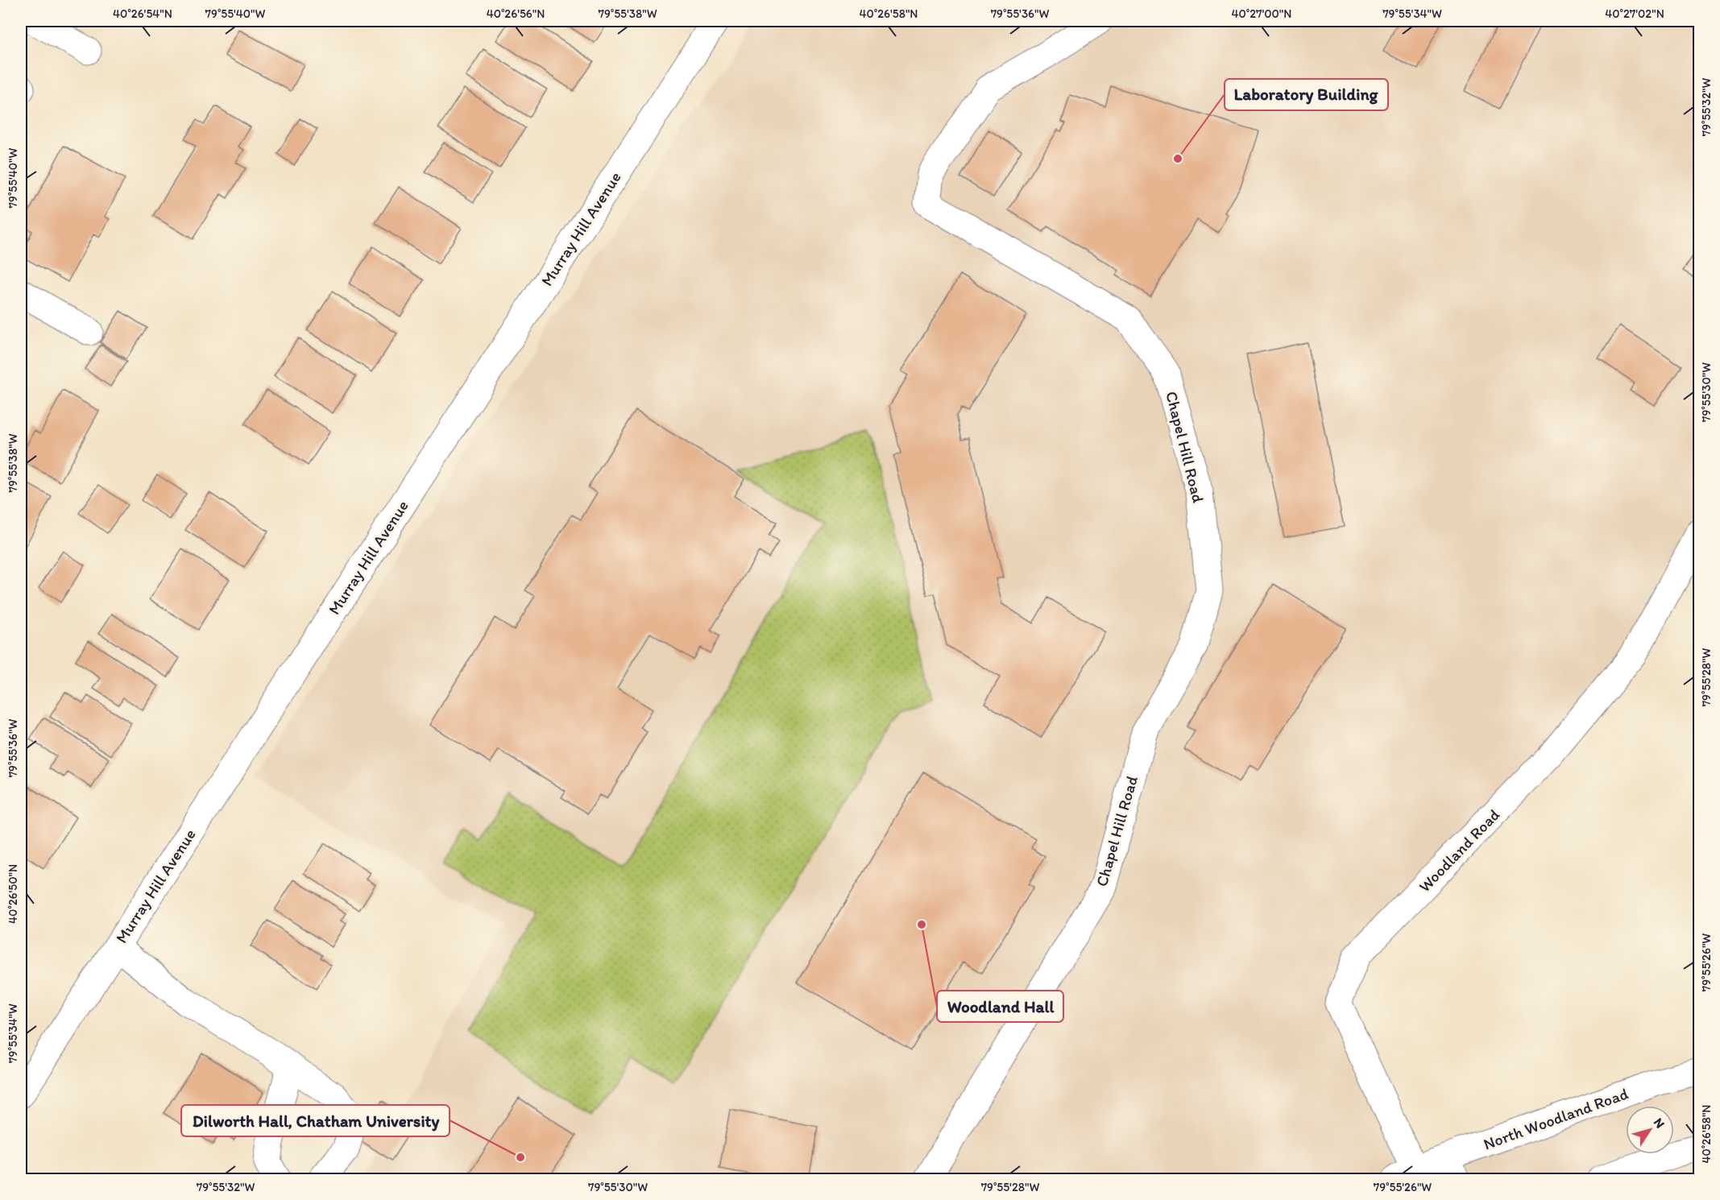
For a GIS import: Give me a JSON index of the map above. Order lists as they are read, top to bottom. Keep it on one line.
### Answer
{"streets":{"street":["Murray Hill Avenue","Chapel Hill Road","Woodland Road","North Woodland Road"]},"crossings":[["Woodland Road","North Woodland Road"]],"places":["Laboratory Building","Woodland Hall","Dilworth Hall, Chatham University"],"north":"top right","coordinates":["40°26'54\"N","79°55'40\"W","40°26'56\"N","79°55'38\"W","40°26'58\"N","79°55'36\"W","40°27'00\"N","79°55'34\"W","40°27'02\"N","79°55'32\"W","79°55'30\"W","79°55'28\"W","40°26'50\"N","79°55'26\"W"]}
